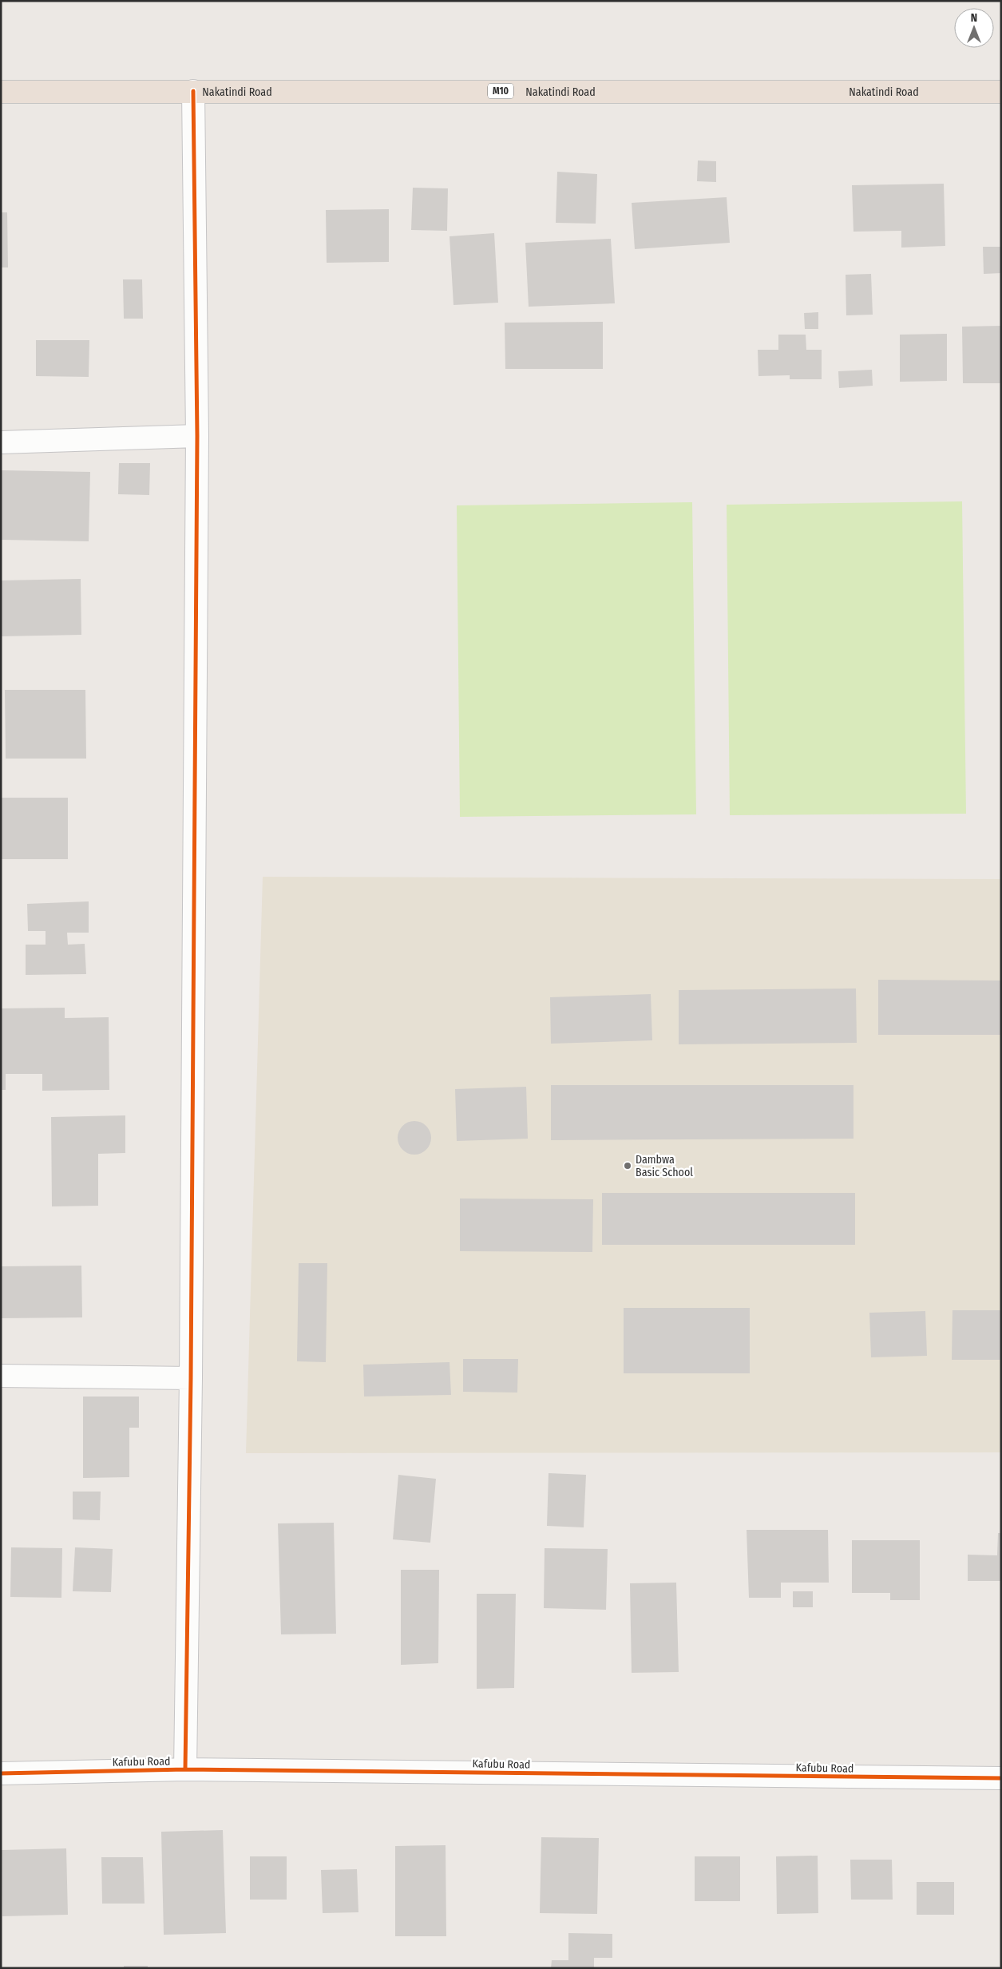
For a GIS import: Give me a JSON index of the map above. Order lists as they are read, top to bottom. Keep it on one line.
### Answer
{"streets":{"highway":["Nakatindi Road","M10"],"street":["Kafubu Road"]},"places":["Dambwa Basic School"],"north":"top"}
